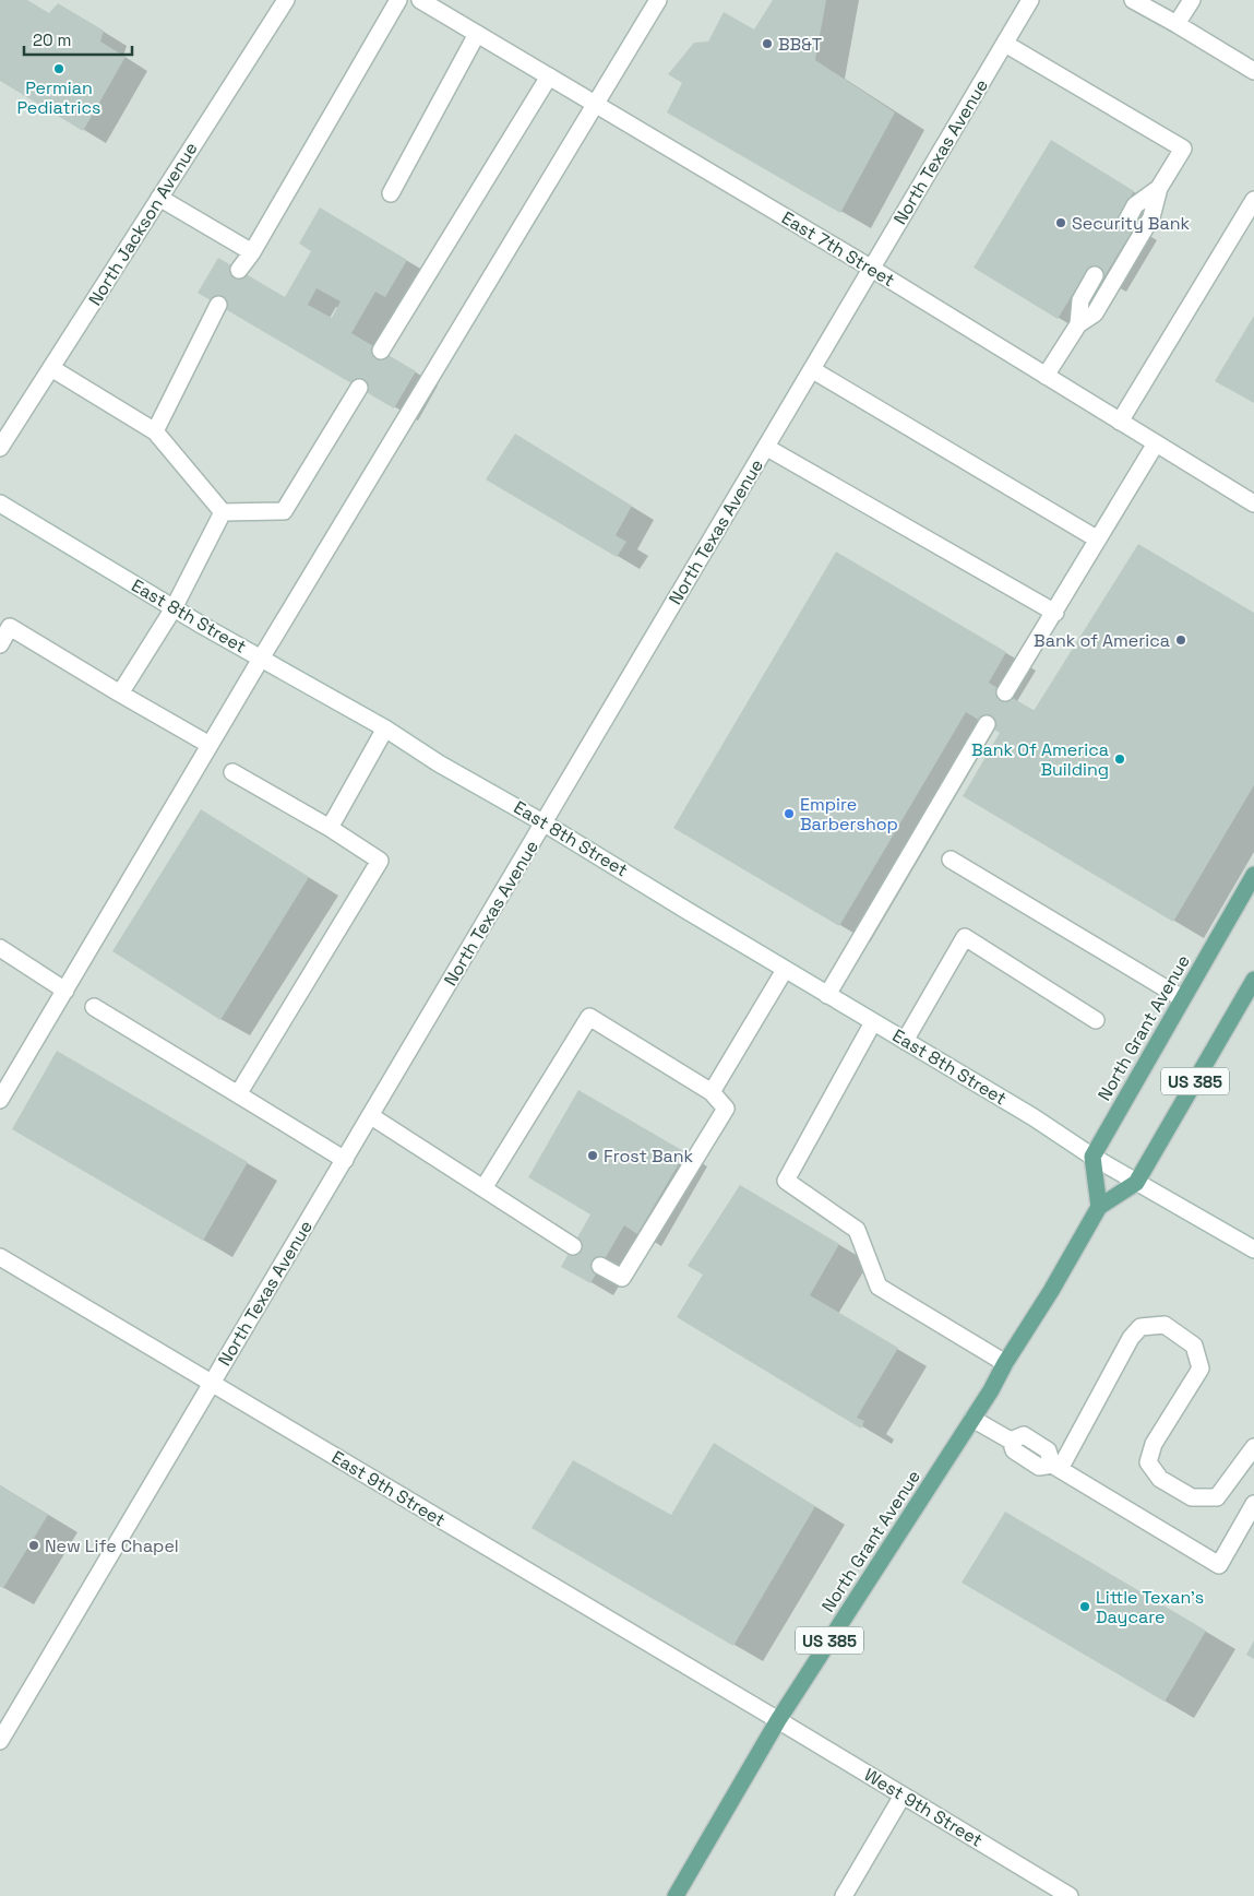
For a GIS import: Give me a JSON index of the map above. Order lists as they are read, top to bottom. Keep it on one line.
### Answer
{"streets":{"main road":["North Grant Avenue","US 385"],"street":["North Texas Avenue","North Jackson Avenue","East 7th Street","East 8th Street","East 9th Street","West 9th Street"]},"crossings":[["North Texas Avenue","East 7th Street"],["North Texas Avenue","East 8th Street"],["North Texas Avenue","East 9th Street"],["East 8th Street","North Grant Avenue"],["North Grant Avenue","East 9th Street"],["North Grant Avenue","West 9th Street"],["East 9th Street","West 9th Street"]],"places":["BB&T","Permian Pediatrics","Security Bank","Bank of America","Bank Of America Building","Empire Barbershop","Frost Bank","New Life Chapel","Little Texan's Daycare"],"scale_bar":"20 m"}
